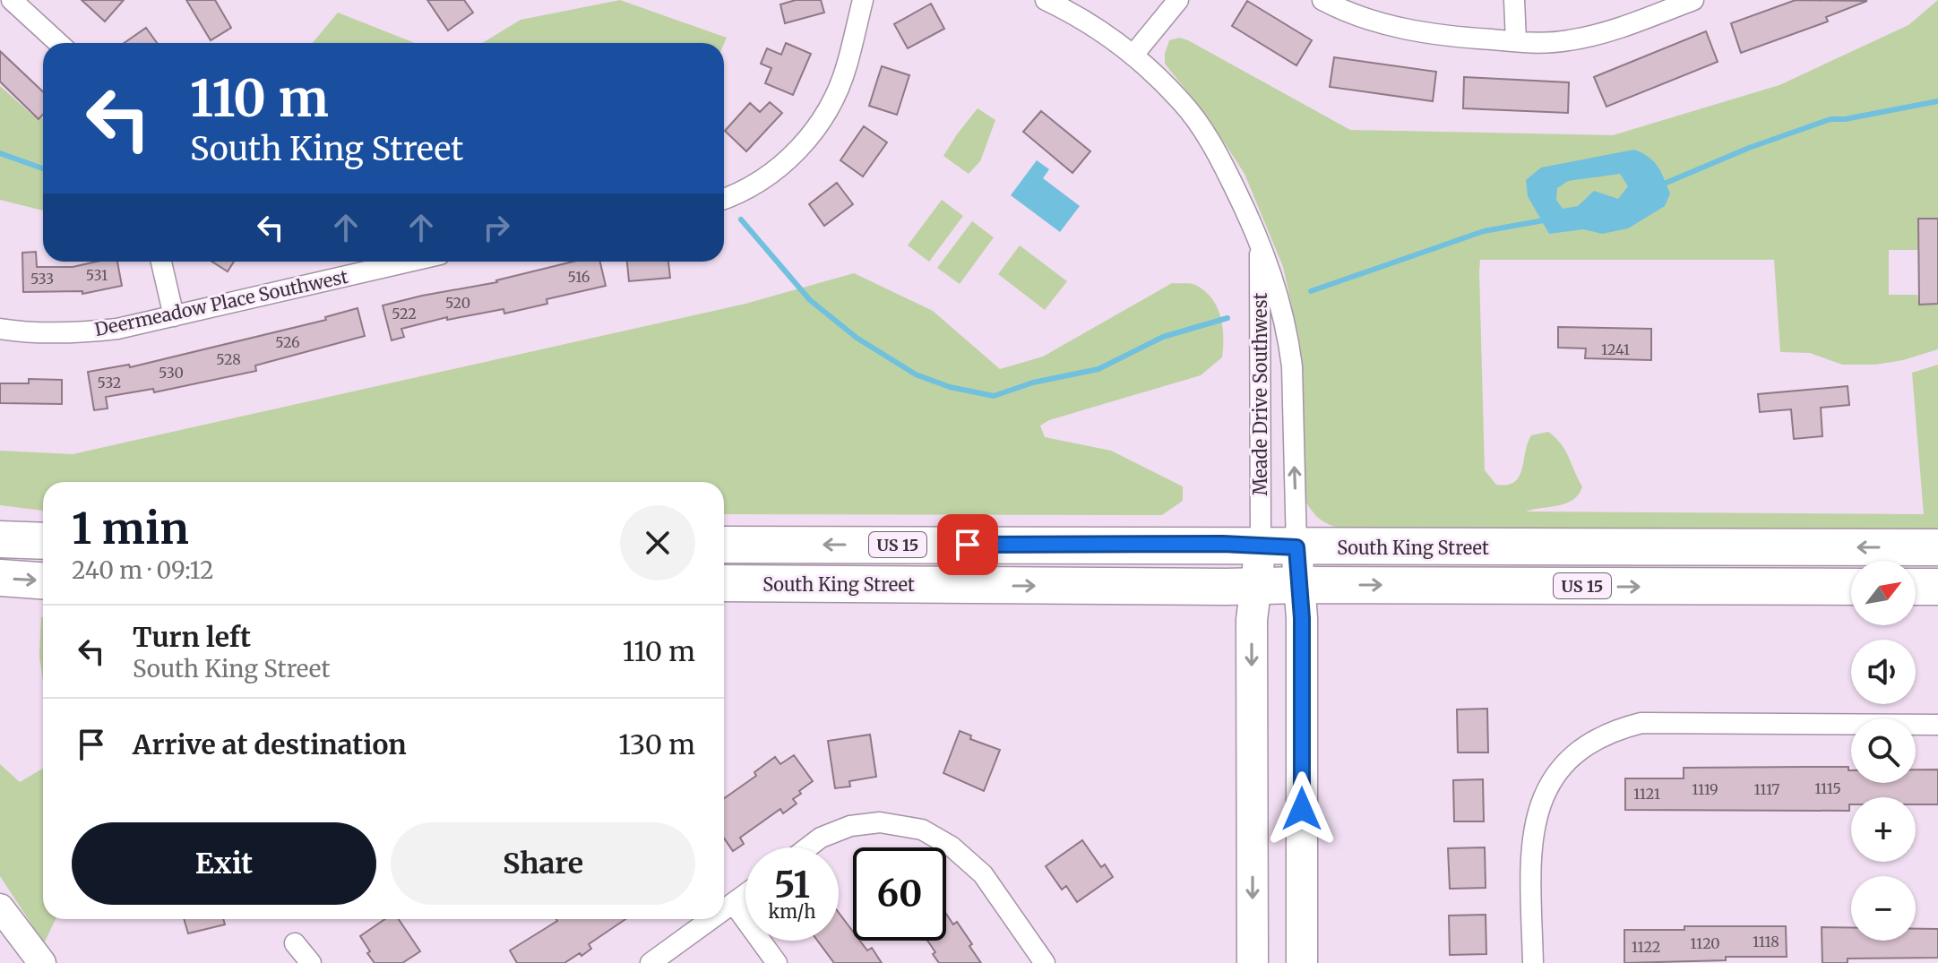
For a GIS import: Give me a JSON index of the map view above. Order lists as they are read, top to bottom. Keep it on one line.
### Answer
{"streets":{"highway":["US 15","South King Street"],"street":["Deermeadow Place Southwest","Meade Drive Southwest"]},"crossings":[["Meade Drive Southwest","South King Street"]],"house_numbers":["531","516","533","520","522","526","1241","528","530","532","1115","1119","1117","1121","1118","1120","1122"],"north":"top right","page":{"turn":["110 m","South King Street"],"heading":["1 min","240 m · 09:12"],"map_buttons":["+","−"],"list":[{"name":"Turn left","note":"South King Street","value":"110 m"},{"name":"Arrive at destination","value":"130 m"}],"buttons":["Exit","Share"],"speed":"51 km/h","limit":"60"}}
